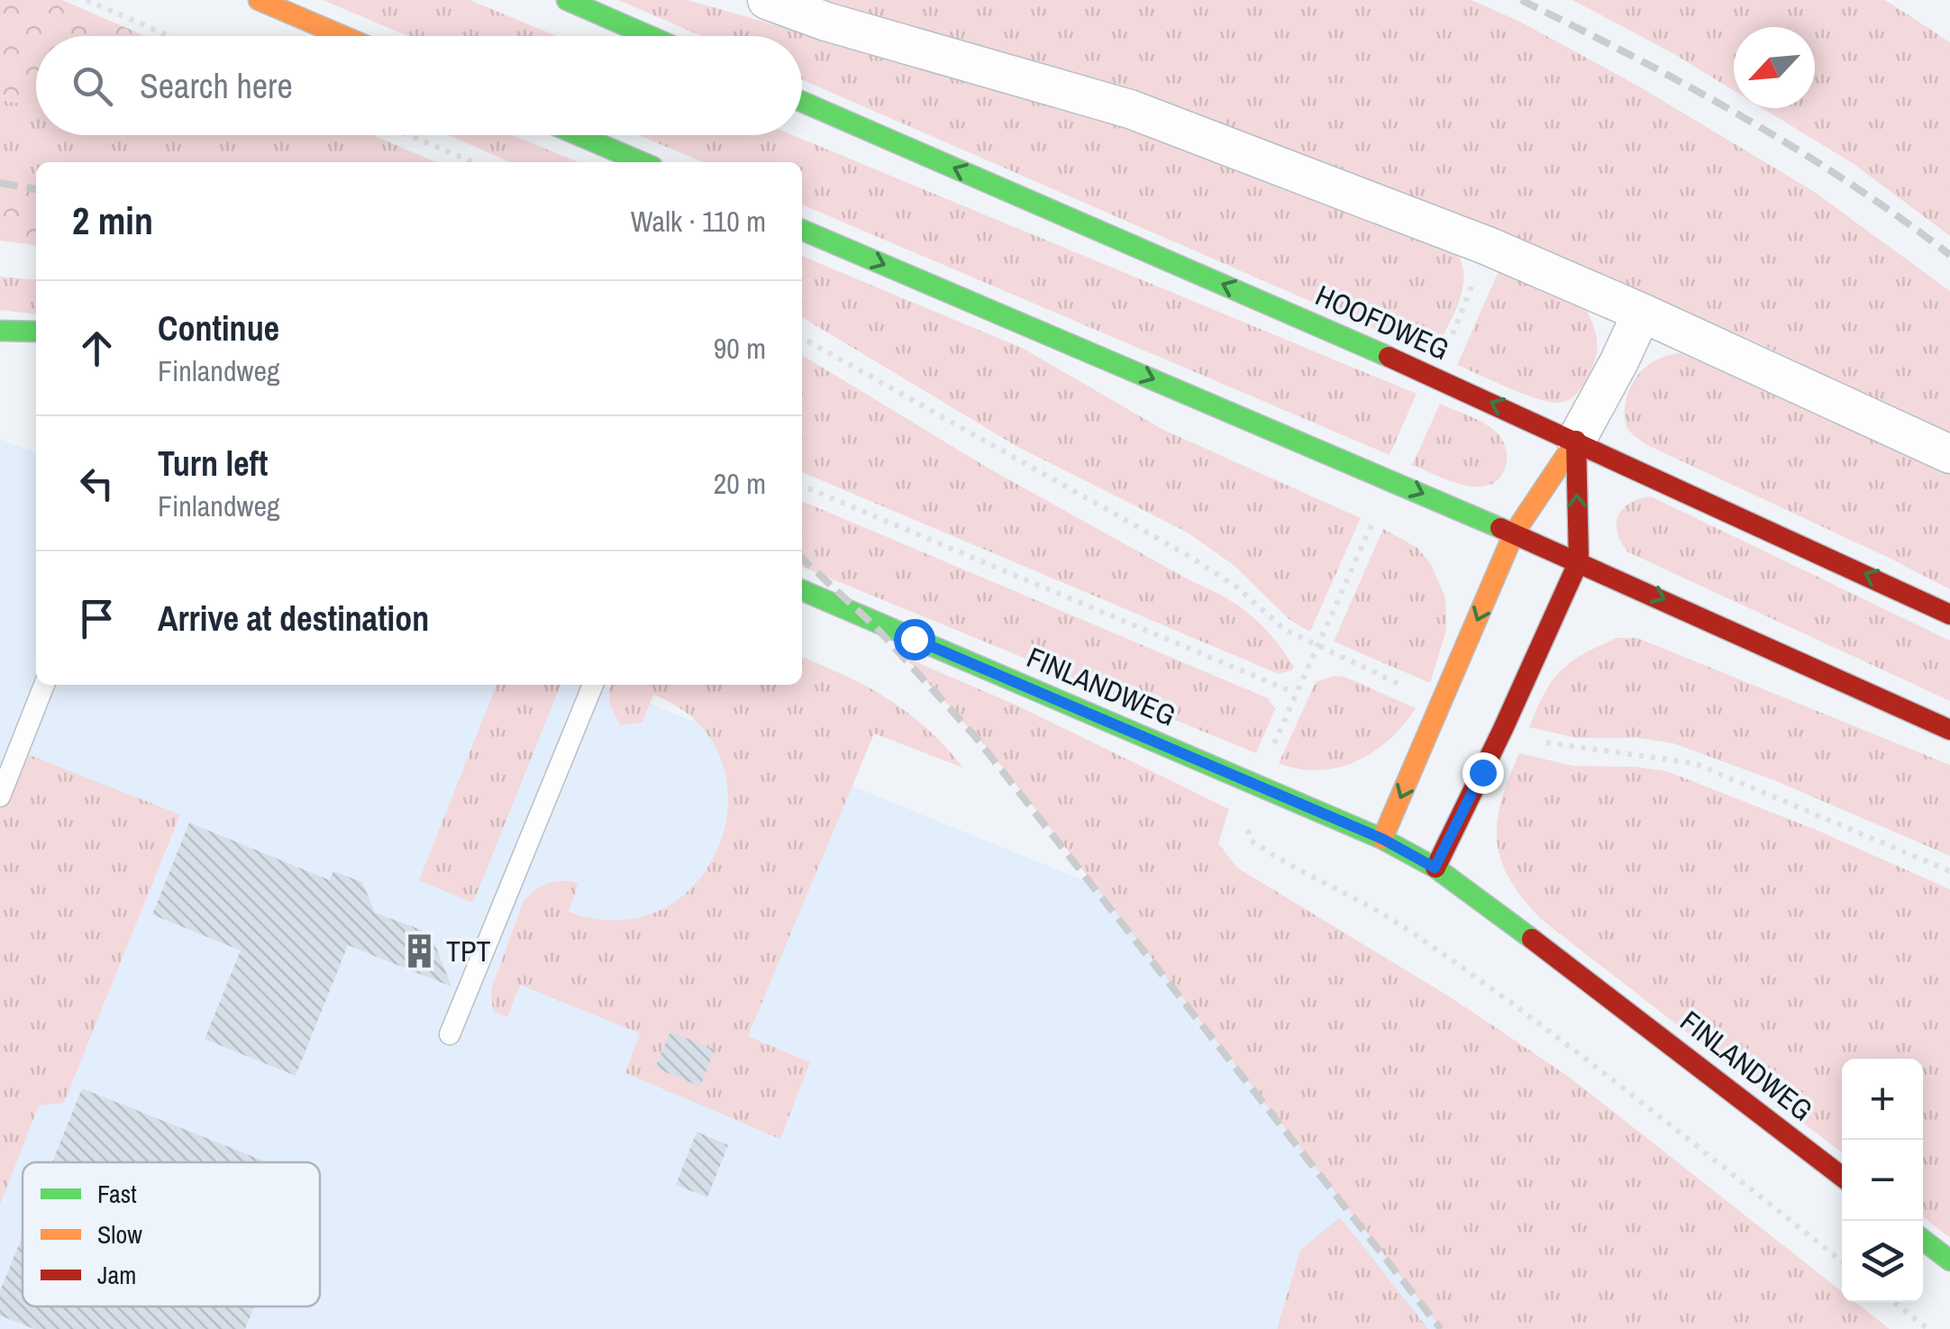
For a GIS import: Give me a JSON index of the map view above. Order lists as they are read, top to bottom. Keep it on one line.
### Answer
{"streets":{"main road":["HOOFDWEG","FINLANDWEG"]},"places":{"building":["TPT"]},"legend":["Fast","Slow","Jam"],"north":"bottom left","page":{"search":"Search here","heading":["2 min","Walk · 110 m"],"list":[["Continue","Finlandweg","90 m"],["Turn left","Finlandweg","20 m"],"Arrive at destination"],"map_buttons":["+","−"]}}
